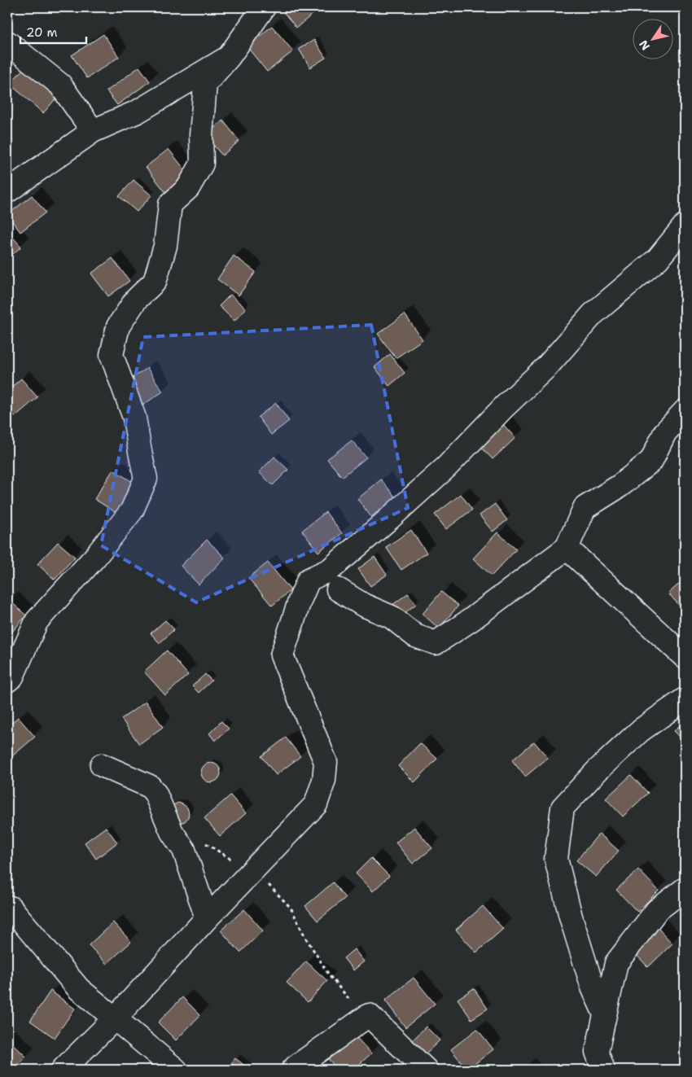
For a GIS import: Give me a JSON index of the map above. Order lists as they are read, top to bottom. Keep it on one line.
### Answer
{"scale_bar":"20 m","north":"bottom left"}
